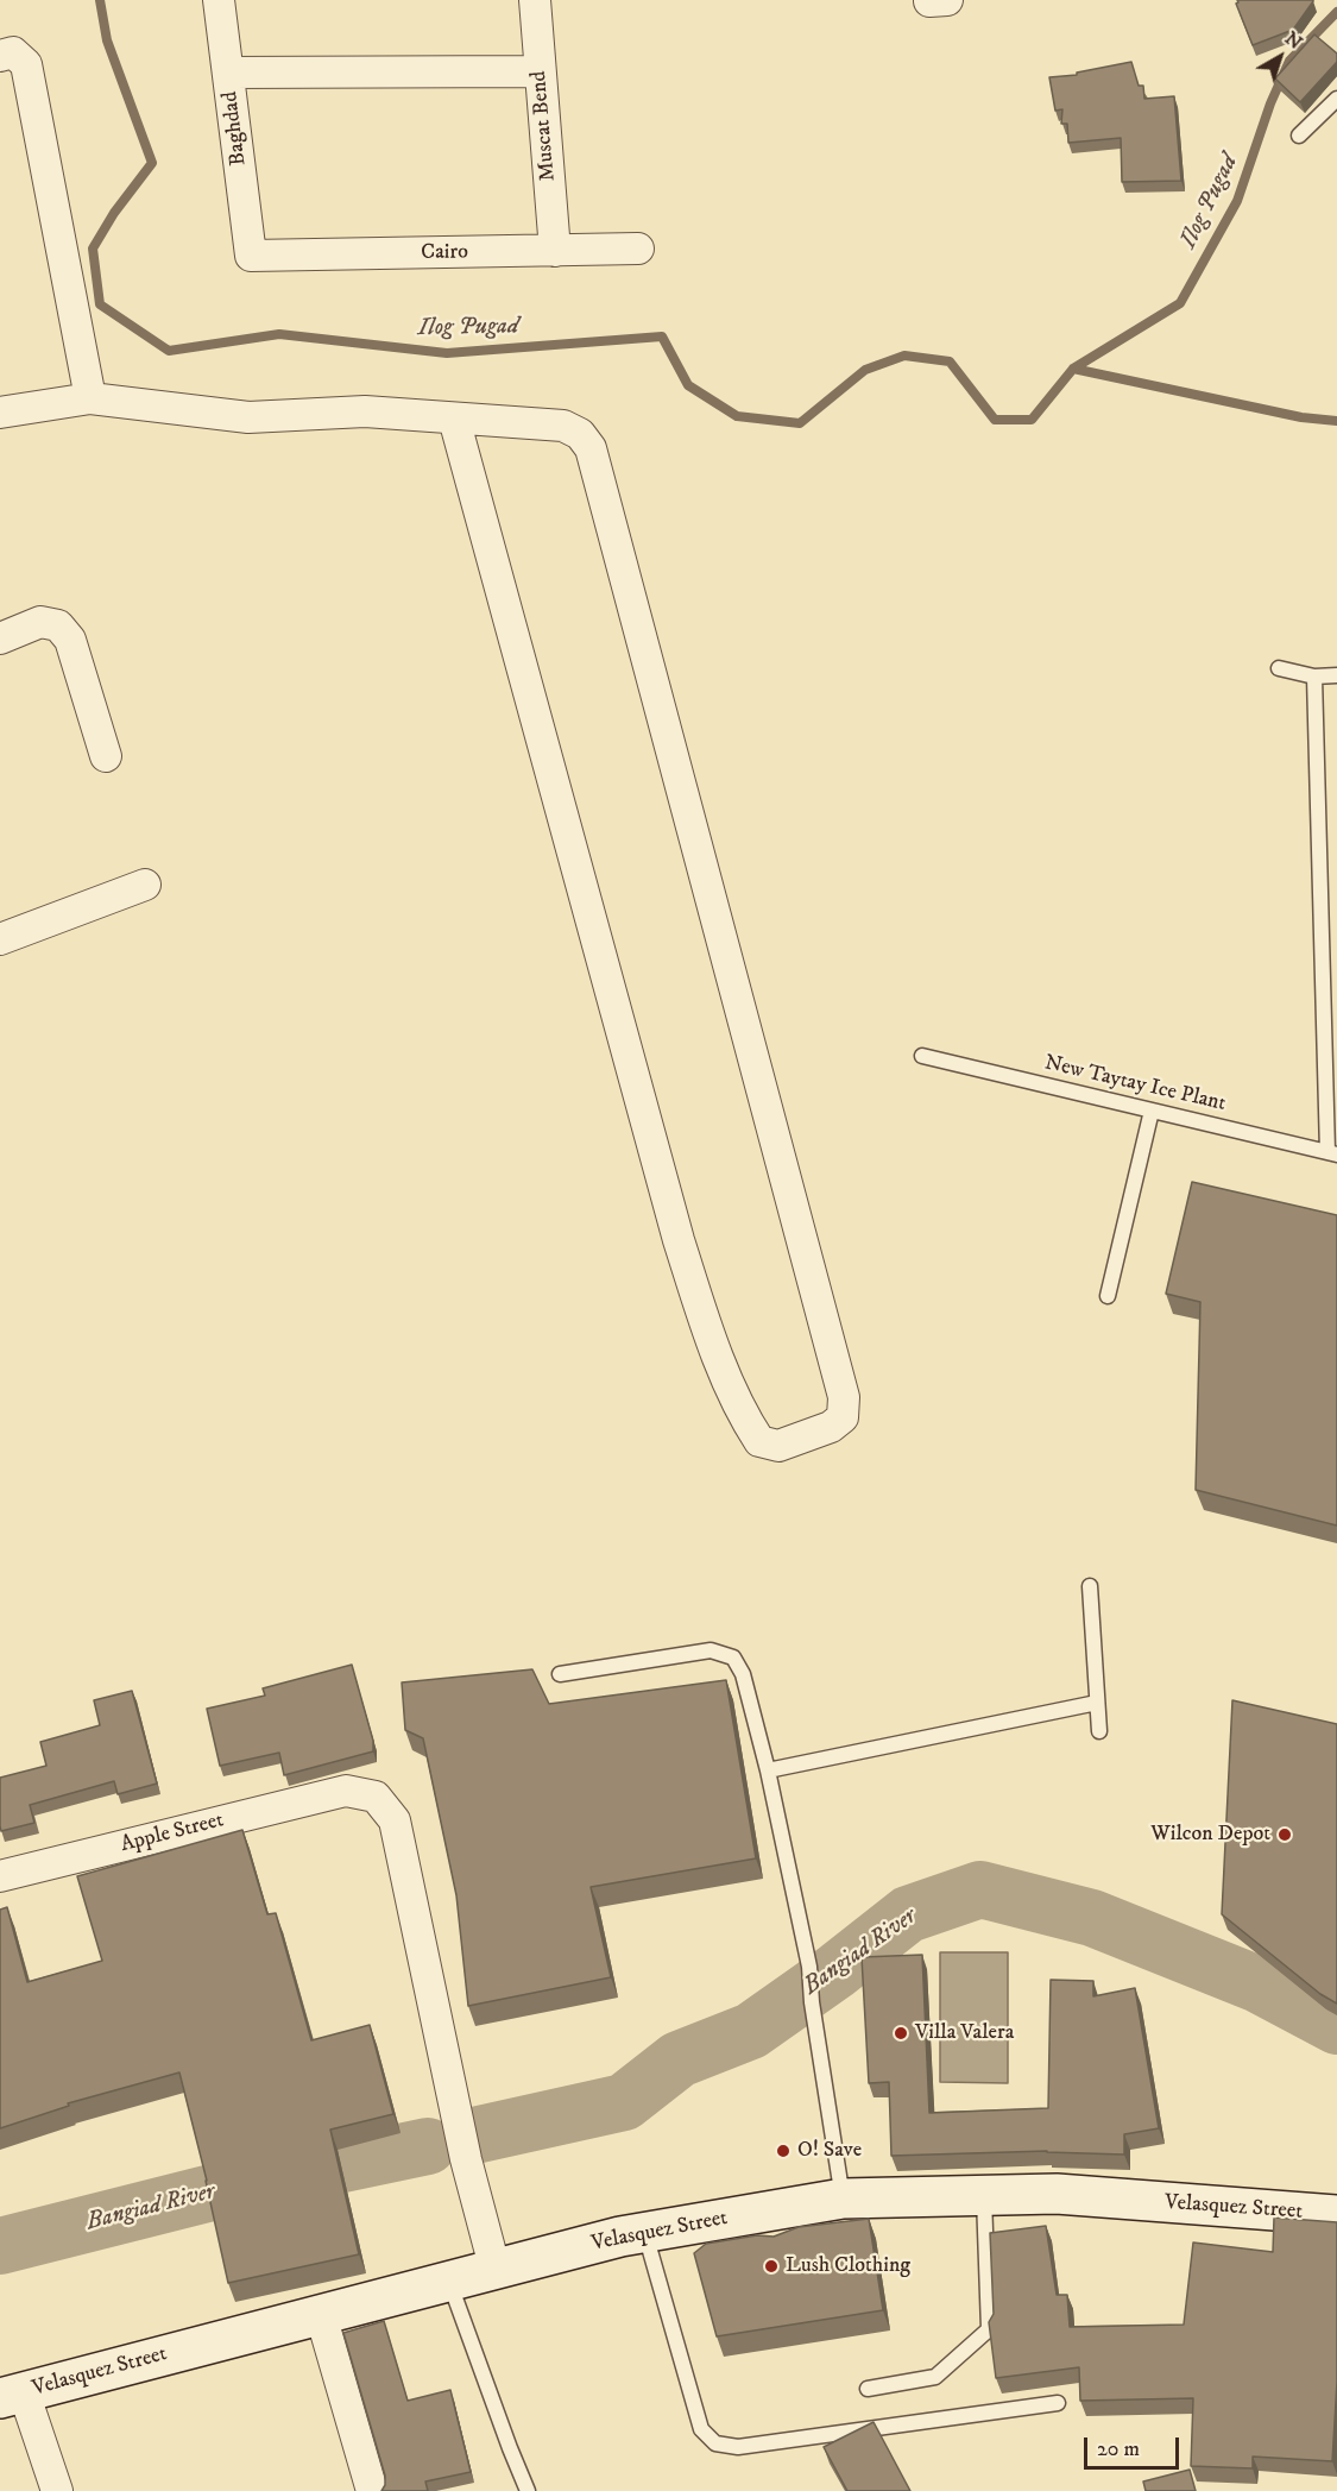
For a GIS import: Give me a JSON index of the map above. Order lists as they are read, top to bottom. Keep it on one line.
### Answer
{"streets":{"main road":["Velasquez Street"],"street":["Muscat Bend","Baghdad","Cairo","Apple Street"],"lane":["New Taytay Ice Plant"]},"crossings":[["Muscat Bend","Cairo"],["Baghdad","Cairo"],["Apple Street","Velasquez Street"]],"water":["Ilog Pugad","Bangiad River"],"places":["Wilcon Depot","Villa Valera","O! Save","Lush Clothing"],"scale_bar":"20 m","north":"top right"}
